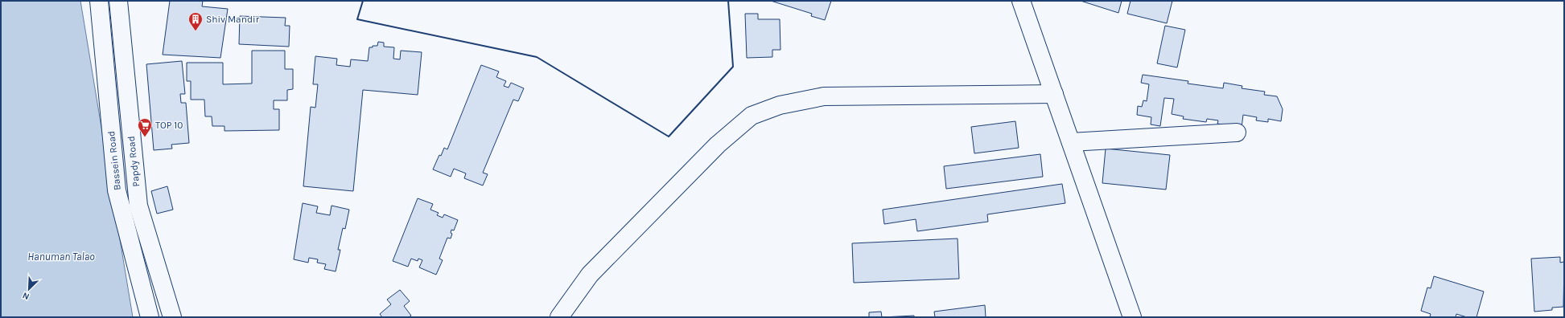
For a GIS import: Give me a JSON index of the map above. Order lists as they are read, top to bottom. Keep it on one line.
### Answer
{"streets":{"main road":["Bassein Road","Papdy Road"]},"water":["Hanuman Talao"],"places":{"building":["Shiv Mandir"],"supermarket":["TOP 10"]},"north":"bottom left"}
